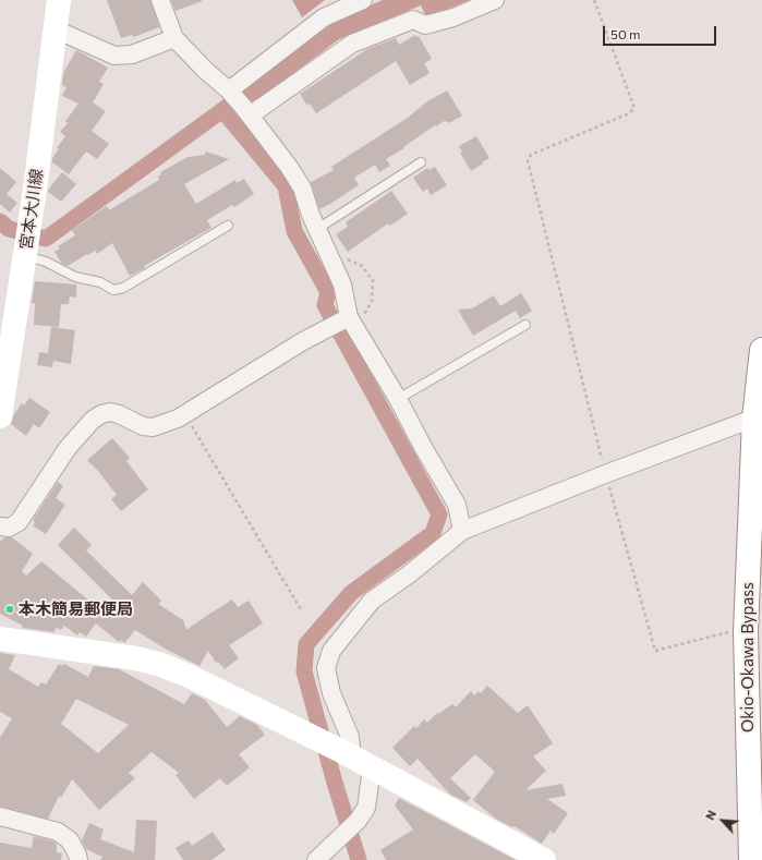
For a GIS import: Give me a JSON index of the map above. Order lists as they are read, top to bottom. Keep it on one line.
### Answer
{"streets":{"main road":["宮本大川線","Okio-Okawa Bypass"]},"places":["本木簡易郵便局"],"scale_bar":"50 m","north":"top left"}
